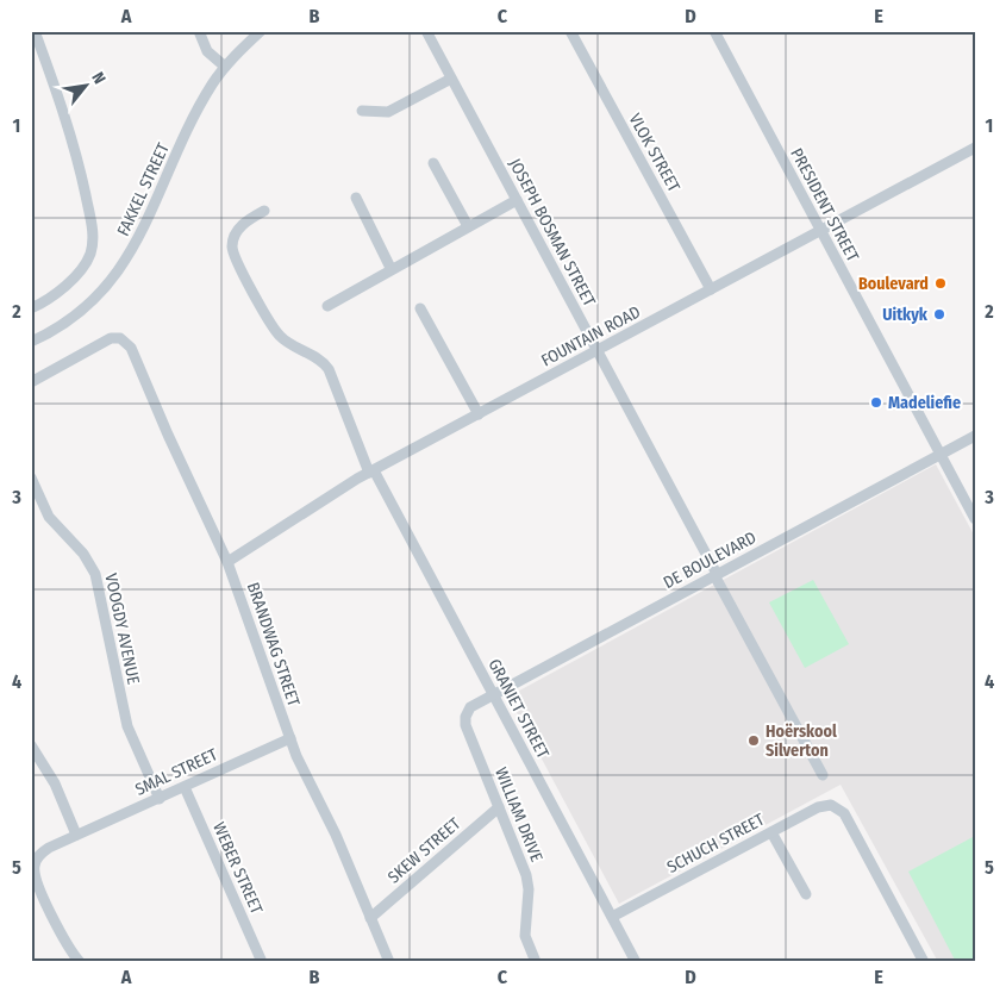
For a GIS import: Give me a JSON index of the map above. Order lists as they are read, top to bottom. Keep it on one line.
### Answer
{"streets":{"street":["VLOK STREET","FAKKEL STREET","PRESIDENT STREET","JOSEPH BOSMAN STREET","FOUNTAIN ROAD","DE BOULEVARD","VOOGDY AVENUE","BRANDWAG STREET","GRANIET STREET","SMAL STREET","WILLIAM DRIVE","SCHUCH STREET","SKEW STREET","WEBER STREET"]},"crossings":[["VLOK STREET","FOUNTAIN ROAD"],["PRESIDENT STREET","FOUNTAIN ROAD"],["PRESIDENT STREET","DE BOULEVARD"],["JOSEPH BOSMAN STREET","FOUNTAIN ROAD"],["JOSEPH BOSMAN STREET","DE BOULEVARD"],["FOUNTAIN ROAD","BRANDWAG STREET"],["FOUNTAIN ROAD","GRANIET STREET"],["DE BOULEVARD","GRANIET STREET"],["DE BOULEVARD","WILLIAM DRIVE"],["VOOGDY AVENUE","SMAL STREET"],["BRANDWAG STREET","SMAL STREET"],["BRANDWAG STREET","SKEW STREET"],["GRANIET STREET","SCHUCH STREET"],["SMAL STREET","WEBER STREET"],["WILLIAM DRIVE","SKEW STREET"]],"places":["Boulevard","Uitkyk","Madeliefie","Hoërskool Silverton"],"north":"top right","grid":{"columns":["A","B","C","D","E"],"rows":["1","2","3","4","5"]}}
